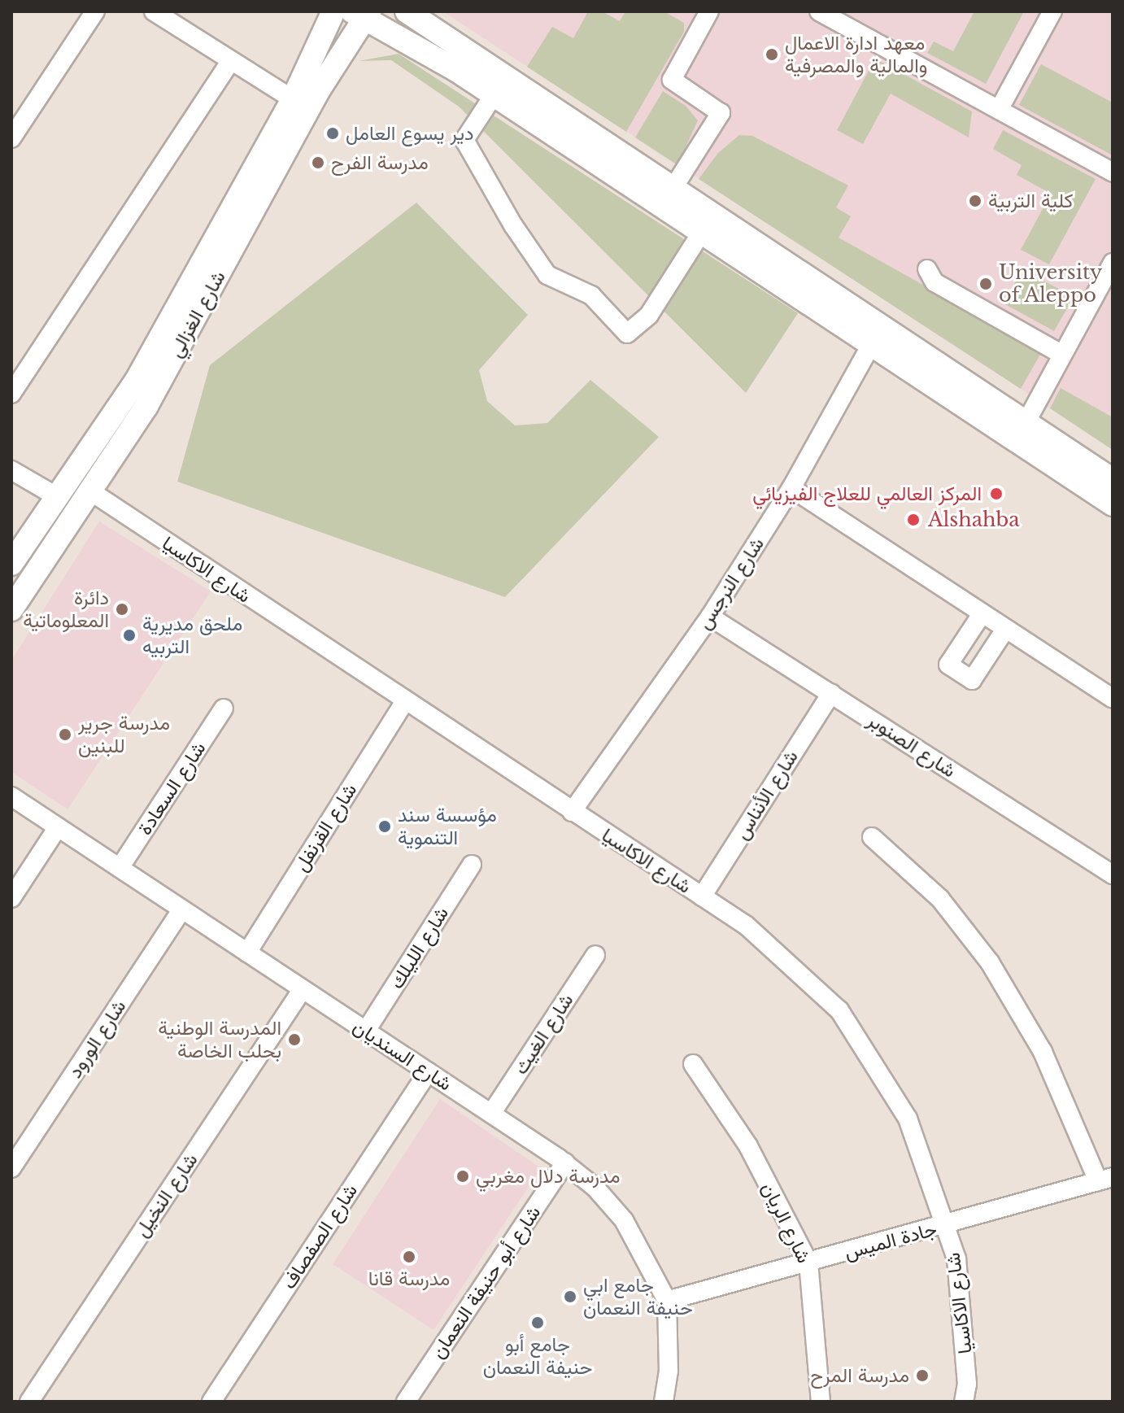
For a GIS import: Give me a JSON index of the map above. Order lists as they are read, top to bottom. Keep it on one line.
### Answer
{"streets":{"main road":["شارع الغزالي"],"street":["شارع الاكاسيا","شارع النرجس","شارع الصنوبر","شارع السعادة","شارع الأنناس","شارع القرنفل","شارع الليلك","شارع الغيث","شارع الورود","شارع السنديان","شارع النخيل","شارع الريان","شارع الصفصاف","جادة الميس","شارع أبو حنيفة النعمان"]},"crossings":[["شارع الغزالي","شارع الاكاسيا"],["شارع الاكاسيا","شارع النرجس"],["شارع الاكاسيا","شارع الأنناس"],["شارع الاكاسيا","شارع القرنفل"],["شارع الاكاسيا","جادة الميس"],["شارع النرجس","شارع الصنوبر"],["شارع الصنوبر","شارع الأنناس"],["شارع السعادة","شارع السنديان"],["شارع القرنفل","شارع السنديان"],["شارع الليلك","شارع السنديان"],["شارع الغيث","شارع السنديان"],["شارع الورود","شارع السنديان"],["شارع السنديان","شارع النخيل"],["شارع السنديان","شارع الصفصاف"],["شارع السنديان","جادة الميس"],["شارع السنديان","شارع أبو حنيفة النعمان"],["شارع الريان","جادة الميس"]],"places":["معهد ادارة الاعمال والمالية والمصرفية","دير يسوع العامل","مدرسة الفرح","كلية التربية","University of Aleppo","المركز العالمي للعلاج الفيزيائي","Alshahba","دائرة المعلوماتية","ملحق مديرية التربيه","مدرسة جرير للبنين","مؤسسة سند التنموية","المدرسة الوطنية بحلب الخاصة","مدرسة دلال مغربي","مدرسة قانا","جامع ابي حنيفة النعمان","جامع أبو حنيفة النعمان","مدرسة المرح"]}
